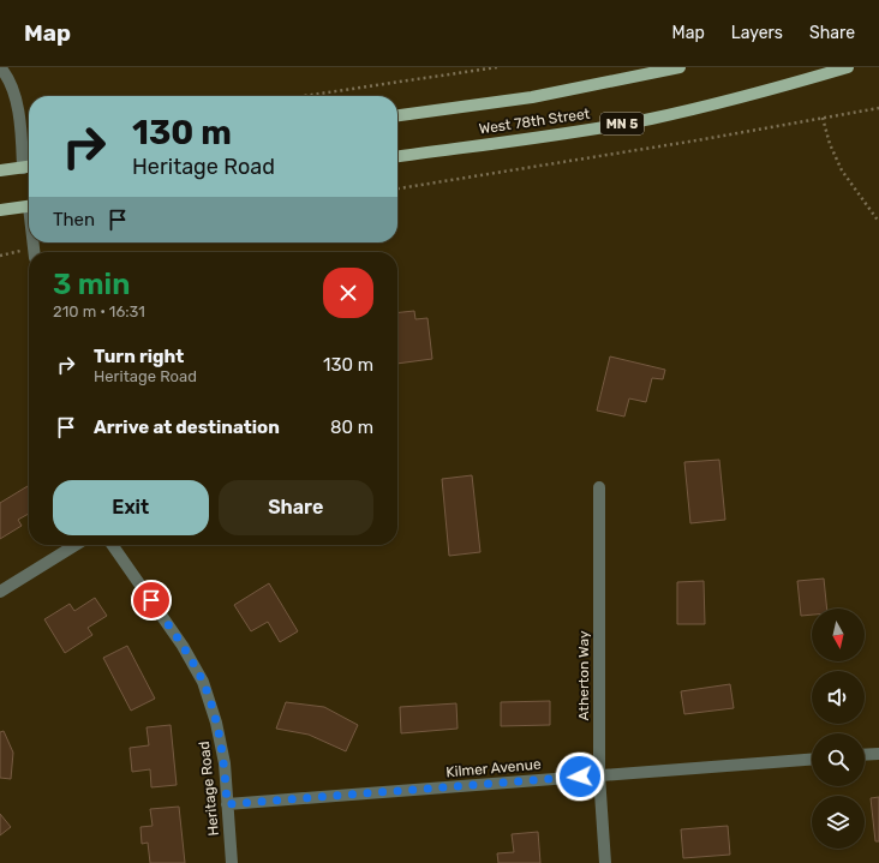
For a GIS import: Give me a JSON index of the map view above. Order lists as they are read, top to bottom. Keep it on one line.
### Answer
{"streets":{"main road":["West 78th Street","MN 5"],"street":["Atherton Way","Kilmer Avenue","Heritage Road"]},"crossings":[["Atherton Way","Kilmer Avenue"],["Kilmer Avenue","Heritage Road"]],"north":"bottom","page":{"header":"Map","nav":["Map","Layers","Share"],"turn":["130 m","Heritage Road"],"then":"Then","heading":["3 min","210 m · 16:31"],"list":[{"name":"Turn right","note":"Heritage Road","value":"130 m"},{"name":"Arrive at destination","value":"80 m"}],"buttons":["Exit","Share"]}}
